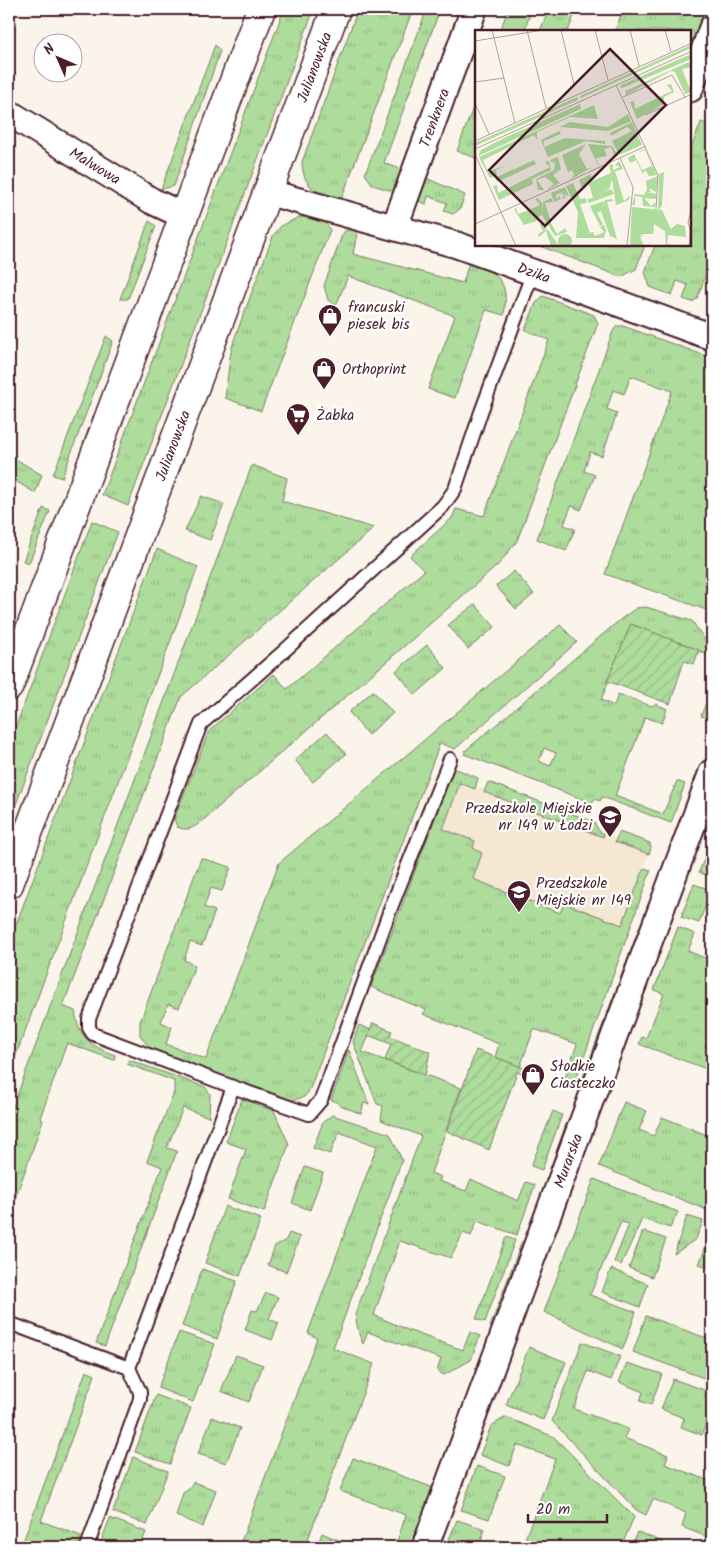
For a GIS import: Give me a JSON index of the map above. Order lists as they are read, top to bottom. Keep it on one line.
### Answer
{"streets":{"main road":["Julianowska"],"street":["Trenknera","Malwowa","Dzika","Murarska"]},"crossings":[["Julianowska","Dzika"],["Trenknera","Dzika"]],"places":{"shop":["francuski piesek bis","Orthoprint","Słodkie Ciasteczko"],"supermarket":["Żabka"],"school or university":["Przedszkole Miejskie nr 149 w Łodzi","Przedszkole Miejskie nr 149"]},"scale_bar":"20 m","north":"top left"}
